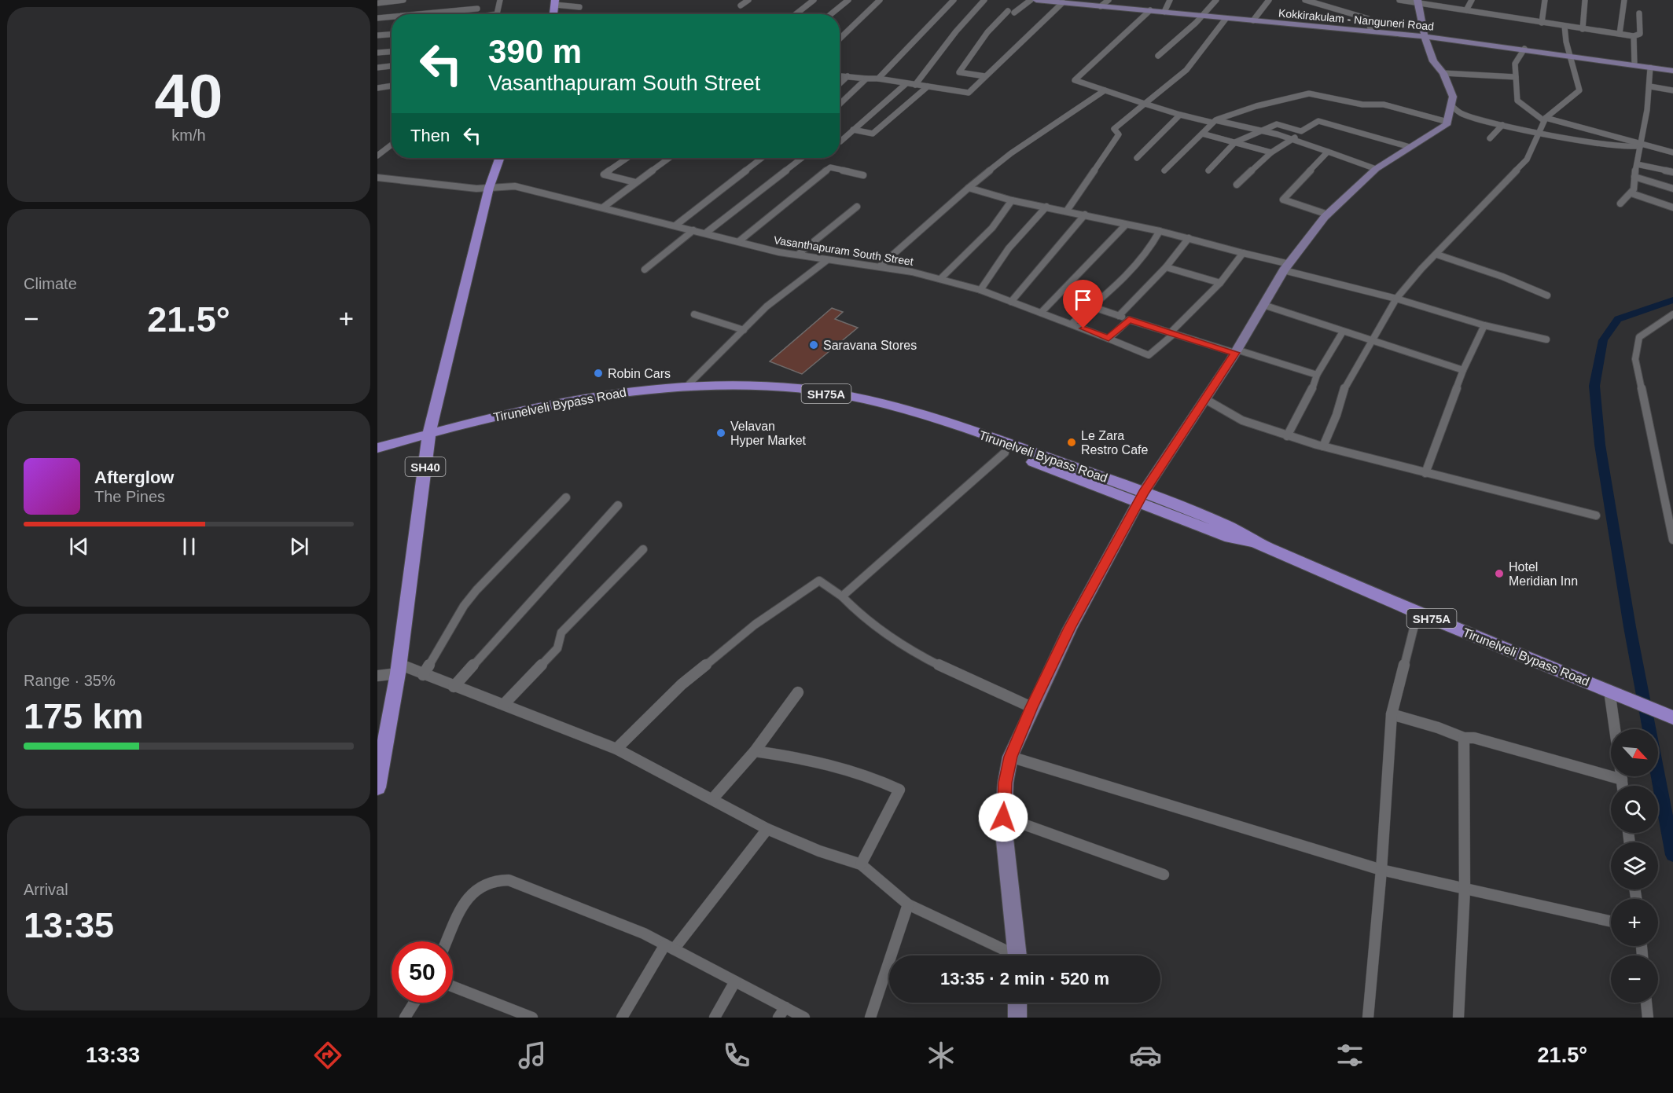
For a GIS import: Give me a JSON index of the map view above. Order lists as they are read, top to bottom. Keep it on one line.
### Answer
{"streets":{"main road":["Kokkirakulam - Nanguneri Road","SH75A","Tirunelveli Bypass Road","SH40"],"street":["Vasanthapuram South Street"]},"crossings":[["Vasanthapuram South Street","SH40"],["Tirunelveli Bypass Road","SH40"]],"places":["Saravana Stores","Robin Cars","Velavan Hyper Market","Le Zara Restro Cafe","Hotel Meridian Inn"],"north":"bottom right","page":{"tile":[["40","km/h"],"Climate",["Range · 35%","175 km"],["Arrival","13:35"]],"turn":["390 m","Vasanthapuram South Street"],"then":"Then","heat":["−","21.5°","+"],"song":["Afterglow","The Pines"],"map_buttons":["+","−"],"limit":"50","trip":"13:35 · 2 min · 520 m","tabs":["13:33","21.5°"]}}
